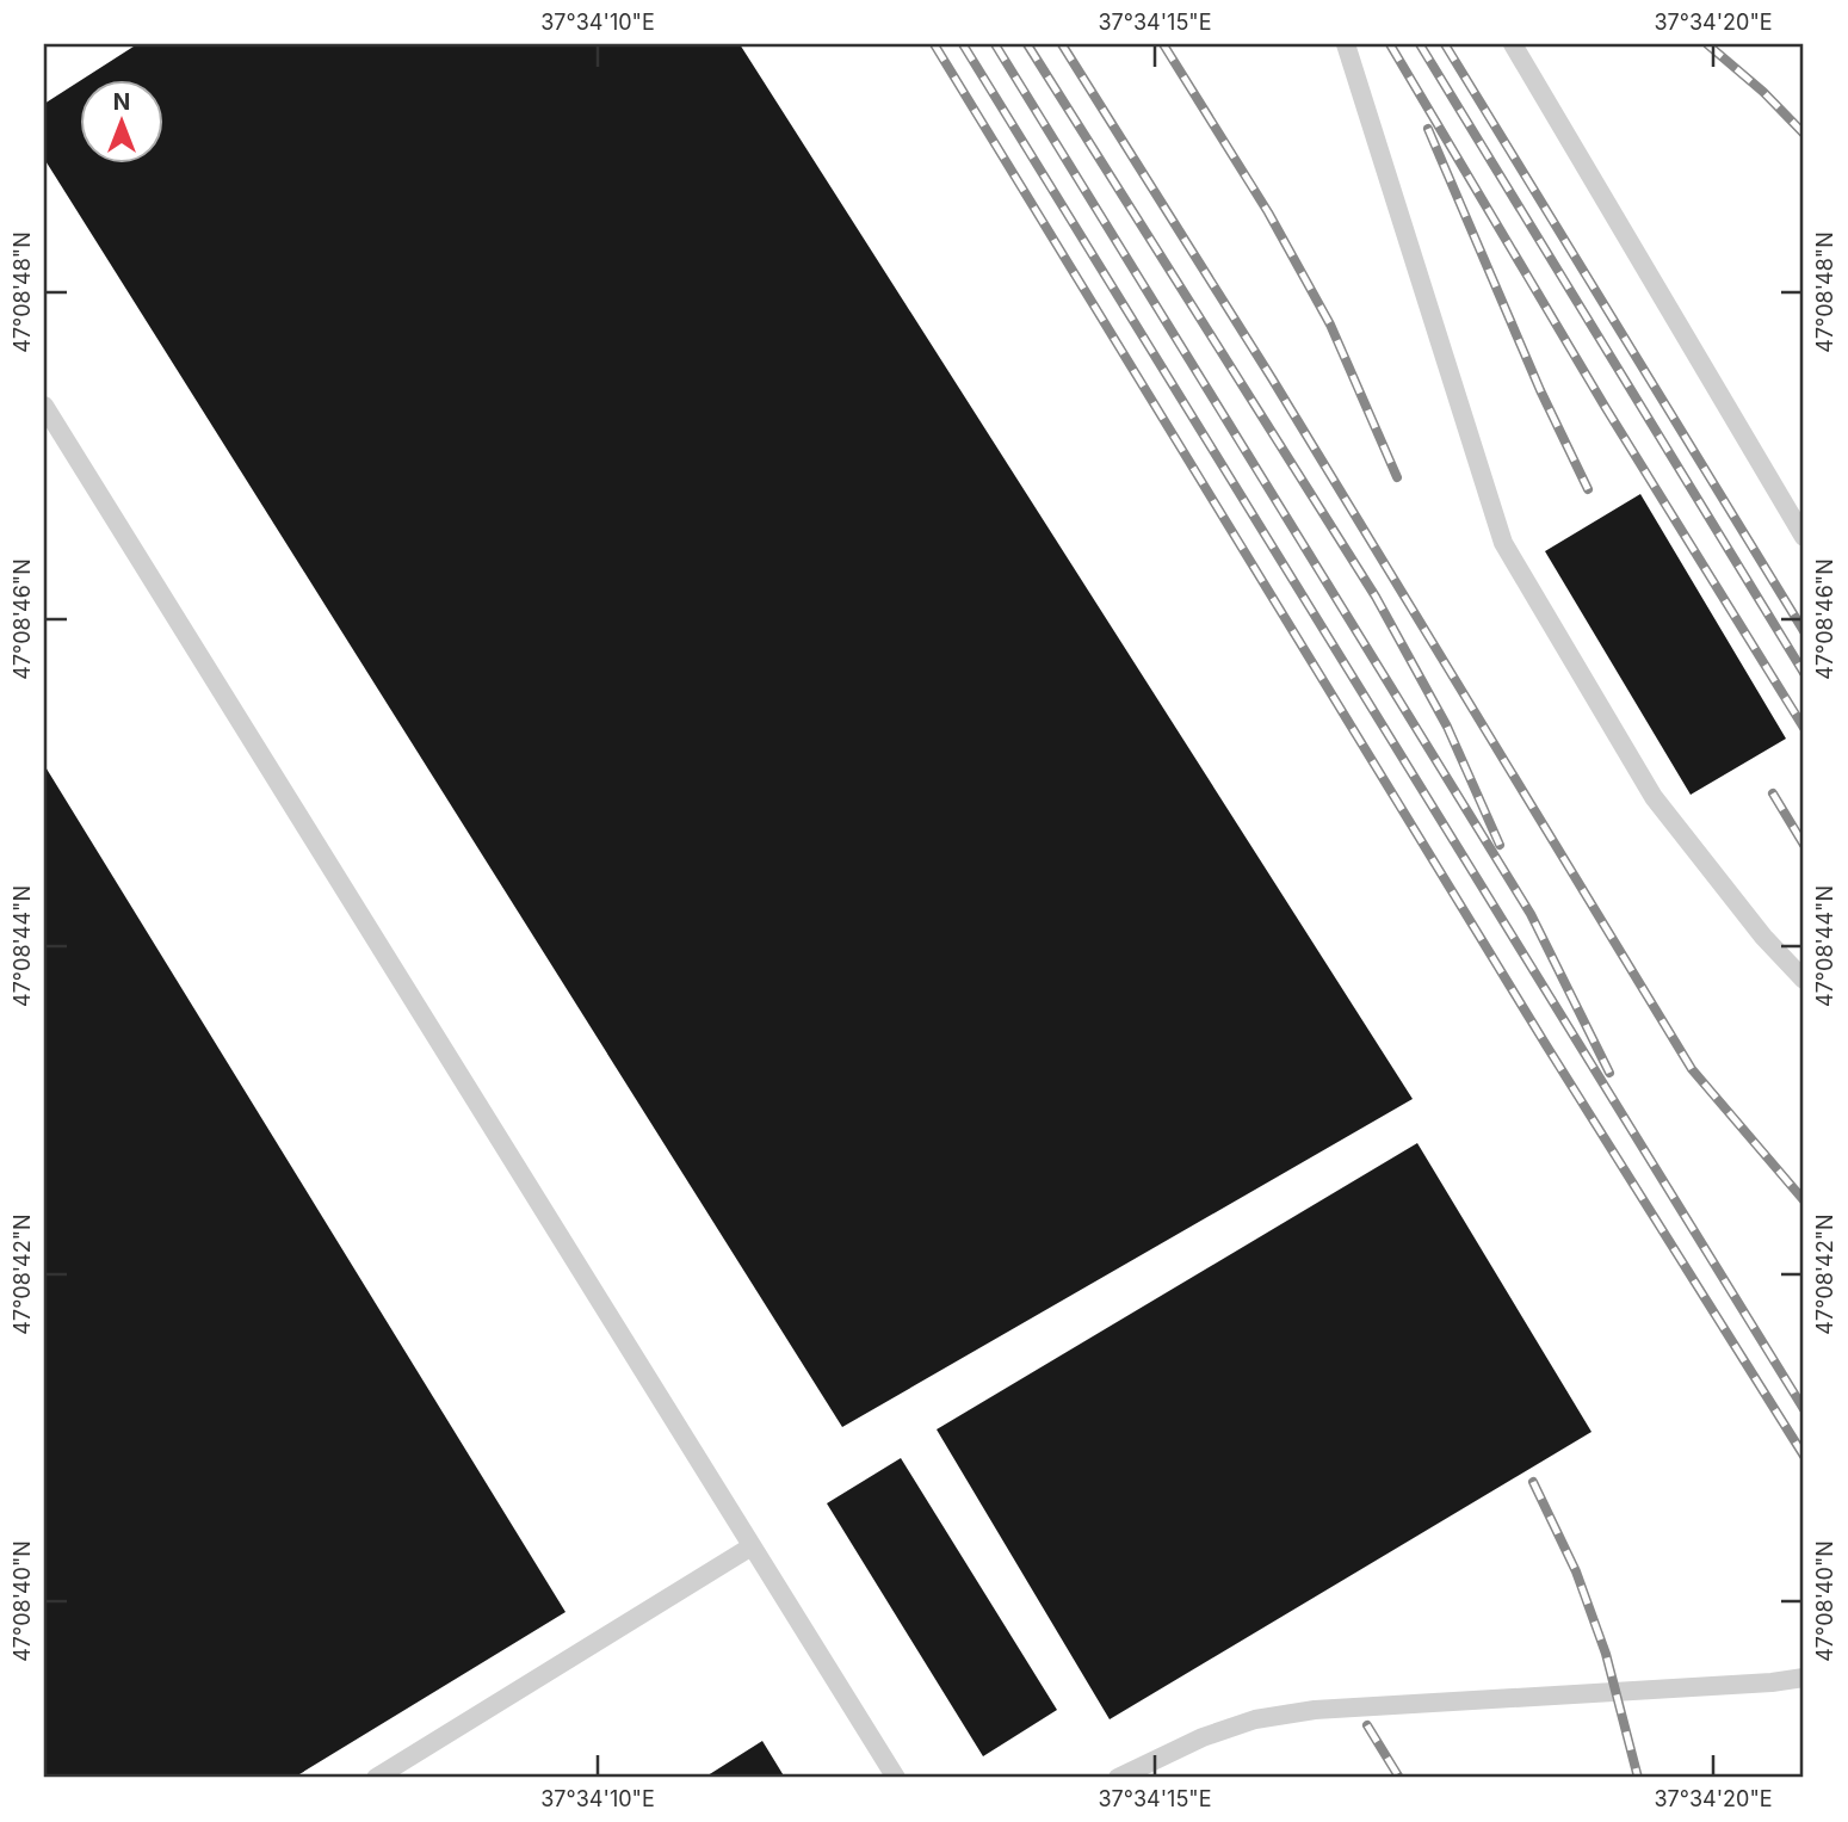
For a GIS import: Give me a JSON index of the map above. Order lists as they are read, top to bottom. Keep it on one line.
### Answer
{"north":"top","coordinates":["37°34'10\"E","37°34'15\"E","37°34'20\"E","47°08'48\"N","47°08'46\"N","47°08'44\"N","47°08'42\"N","47°08'40\"N"]}
